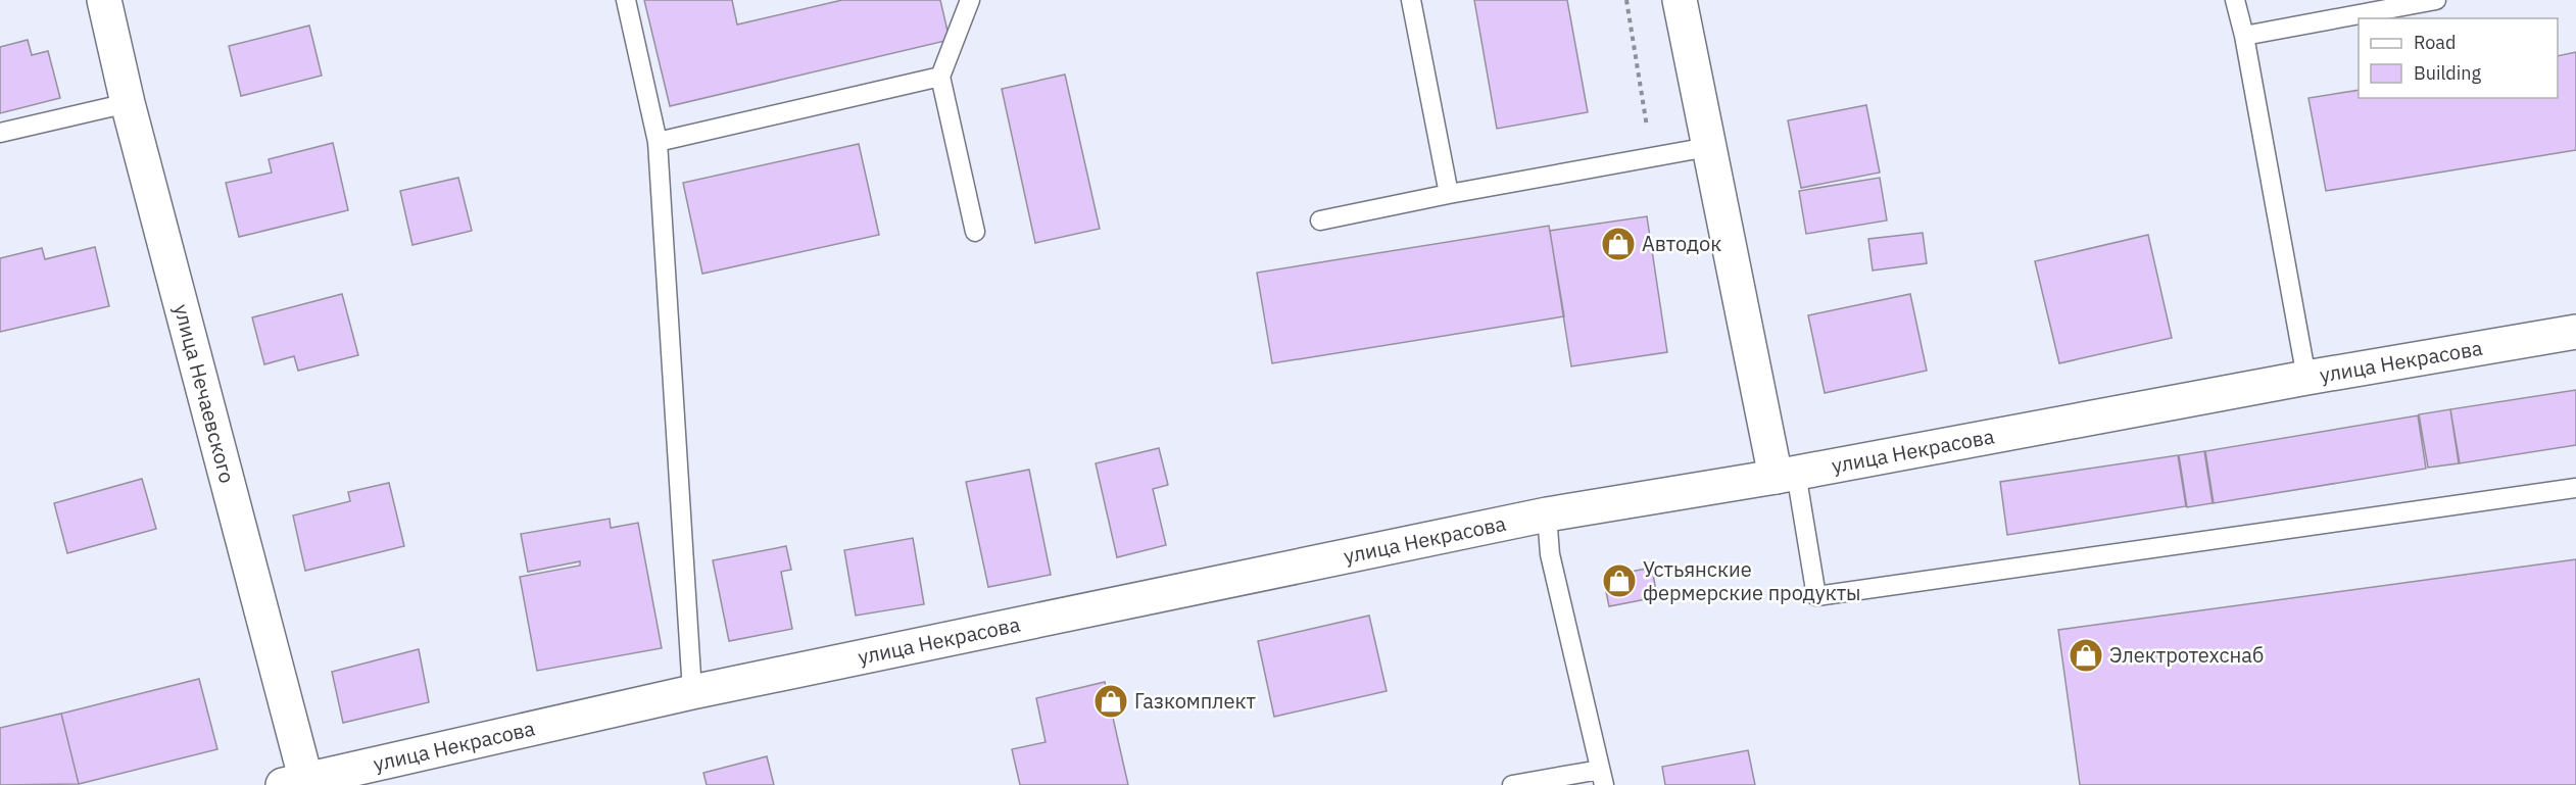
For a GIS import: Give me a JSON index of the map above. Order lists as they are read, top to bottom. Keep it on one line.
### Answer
{"streets":{"street":["улица Некрасова","улица Нечаевского"]},"crossings":[["улица Некрасова","улица Нечаевского"]],"places":{"shop":["Автодок","Устьянские фермерские продукты","Электротехснаб","Газкомплект"]},"legend":["Road","Building"]}
